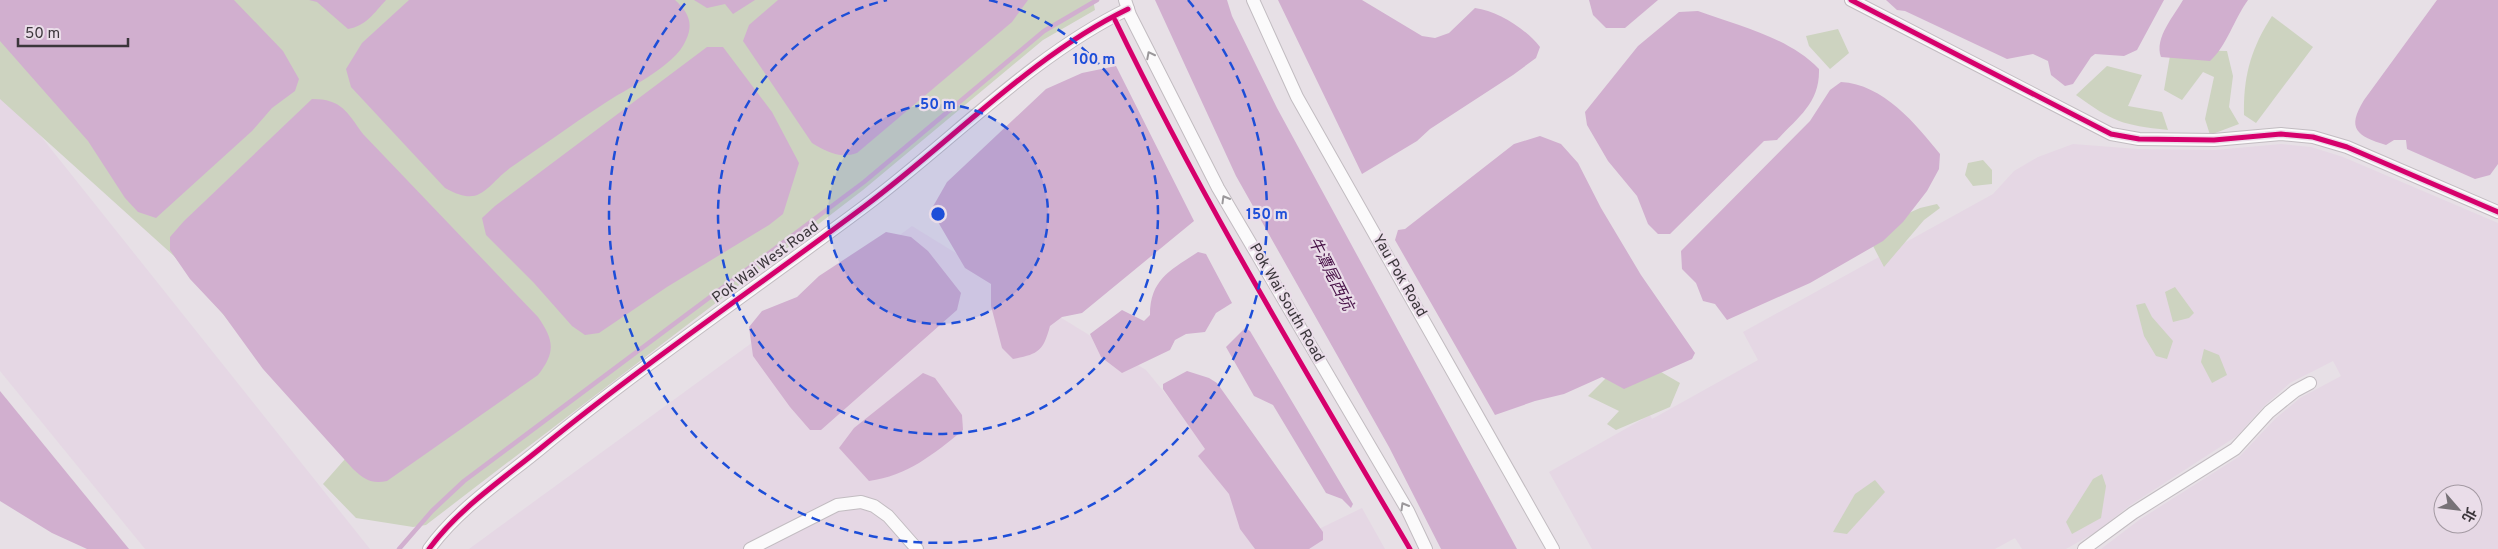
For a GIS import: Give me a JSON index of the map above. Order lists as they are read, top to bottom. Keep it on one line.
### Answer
{"streets":{"street":["Pok Wai West Road","Yau Pok Road","Pok Wai South Road"]},"crossings":[["Pok Wai West Road","Pok Wai South Road"]],"one_way":["Pok Wai South Road"],"water":["牛潭尾西坑"],"scale_bar":"50 m","north":"bottom right","rings":["100 m","50 m","150 m"]}
